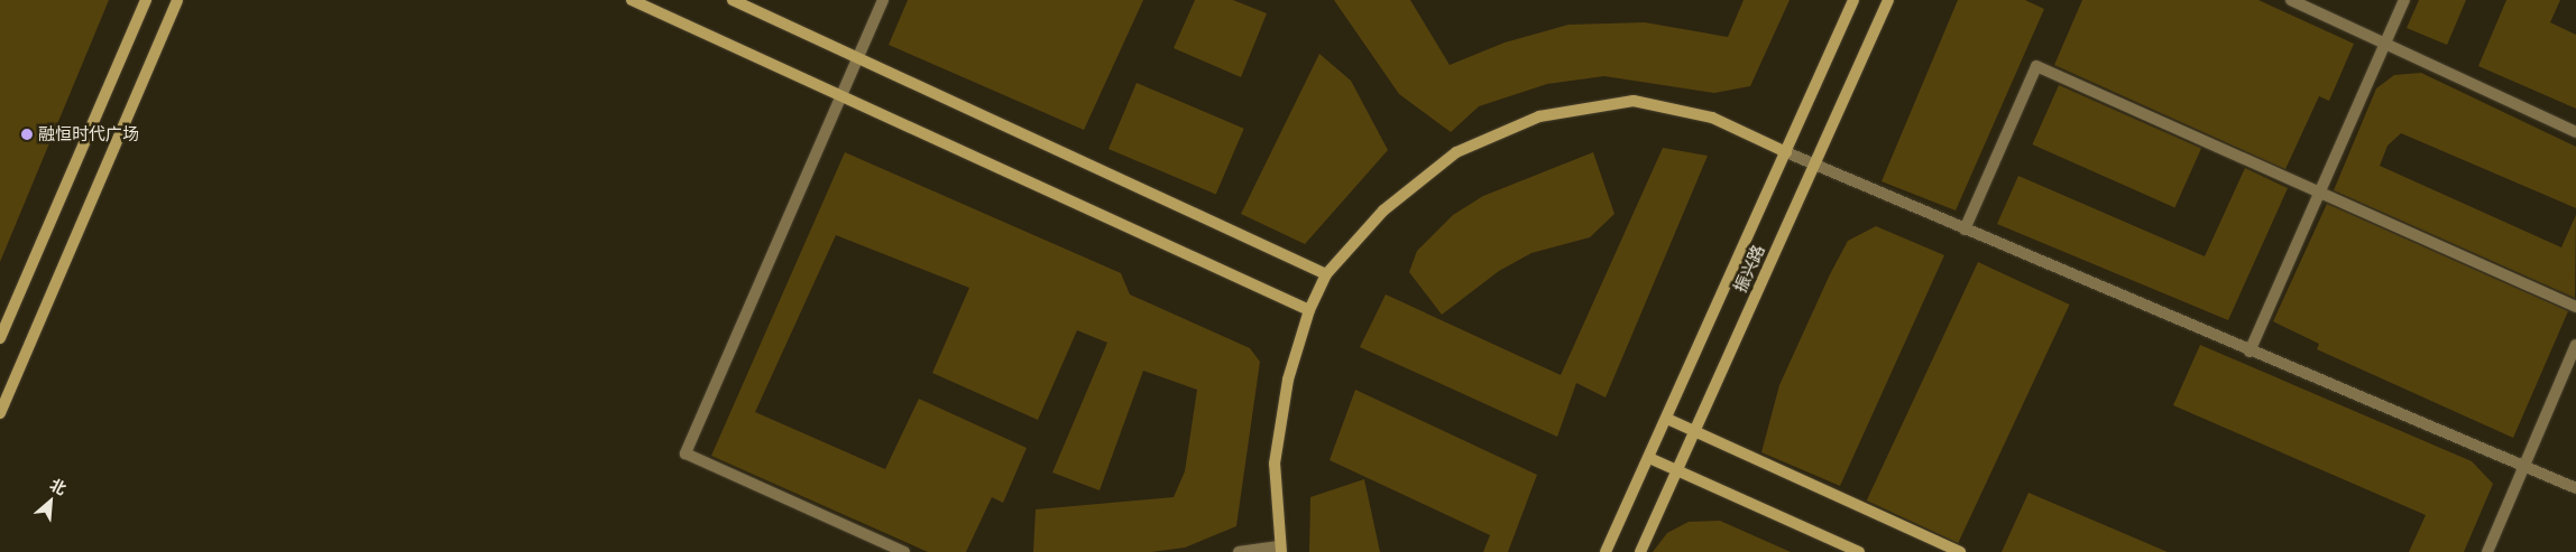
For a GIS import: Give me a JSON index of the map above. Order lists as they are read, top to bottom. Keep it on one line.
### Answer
{"streets":{"main road":["振兴路"]},"places":["融恒时代广场"],"north":"top right"}
